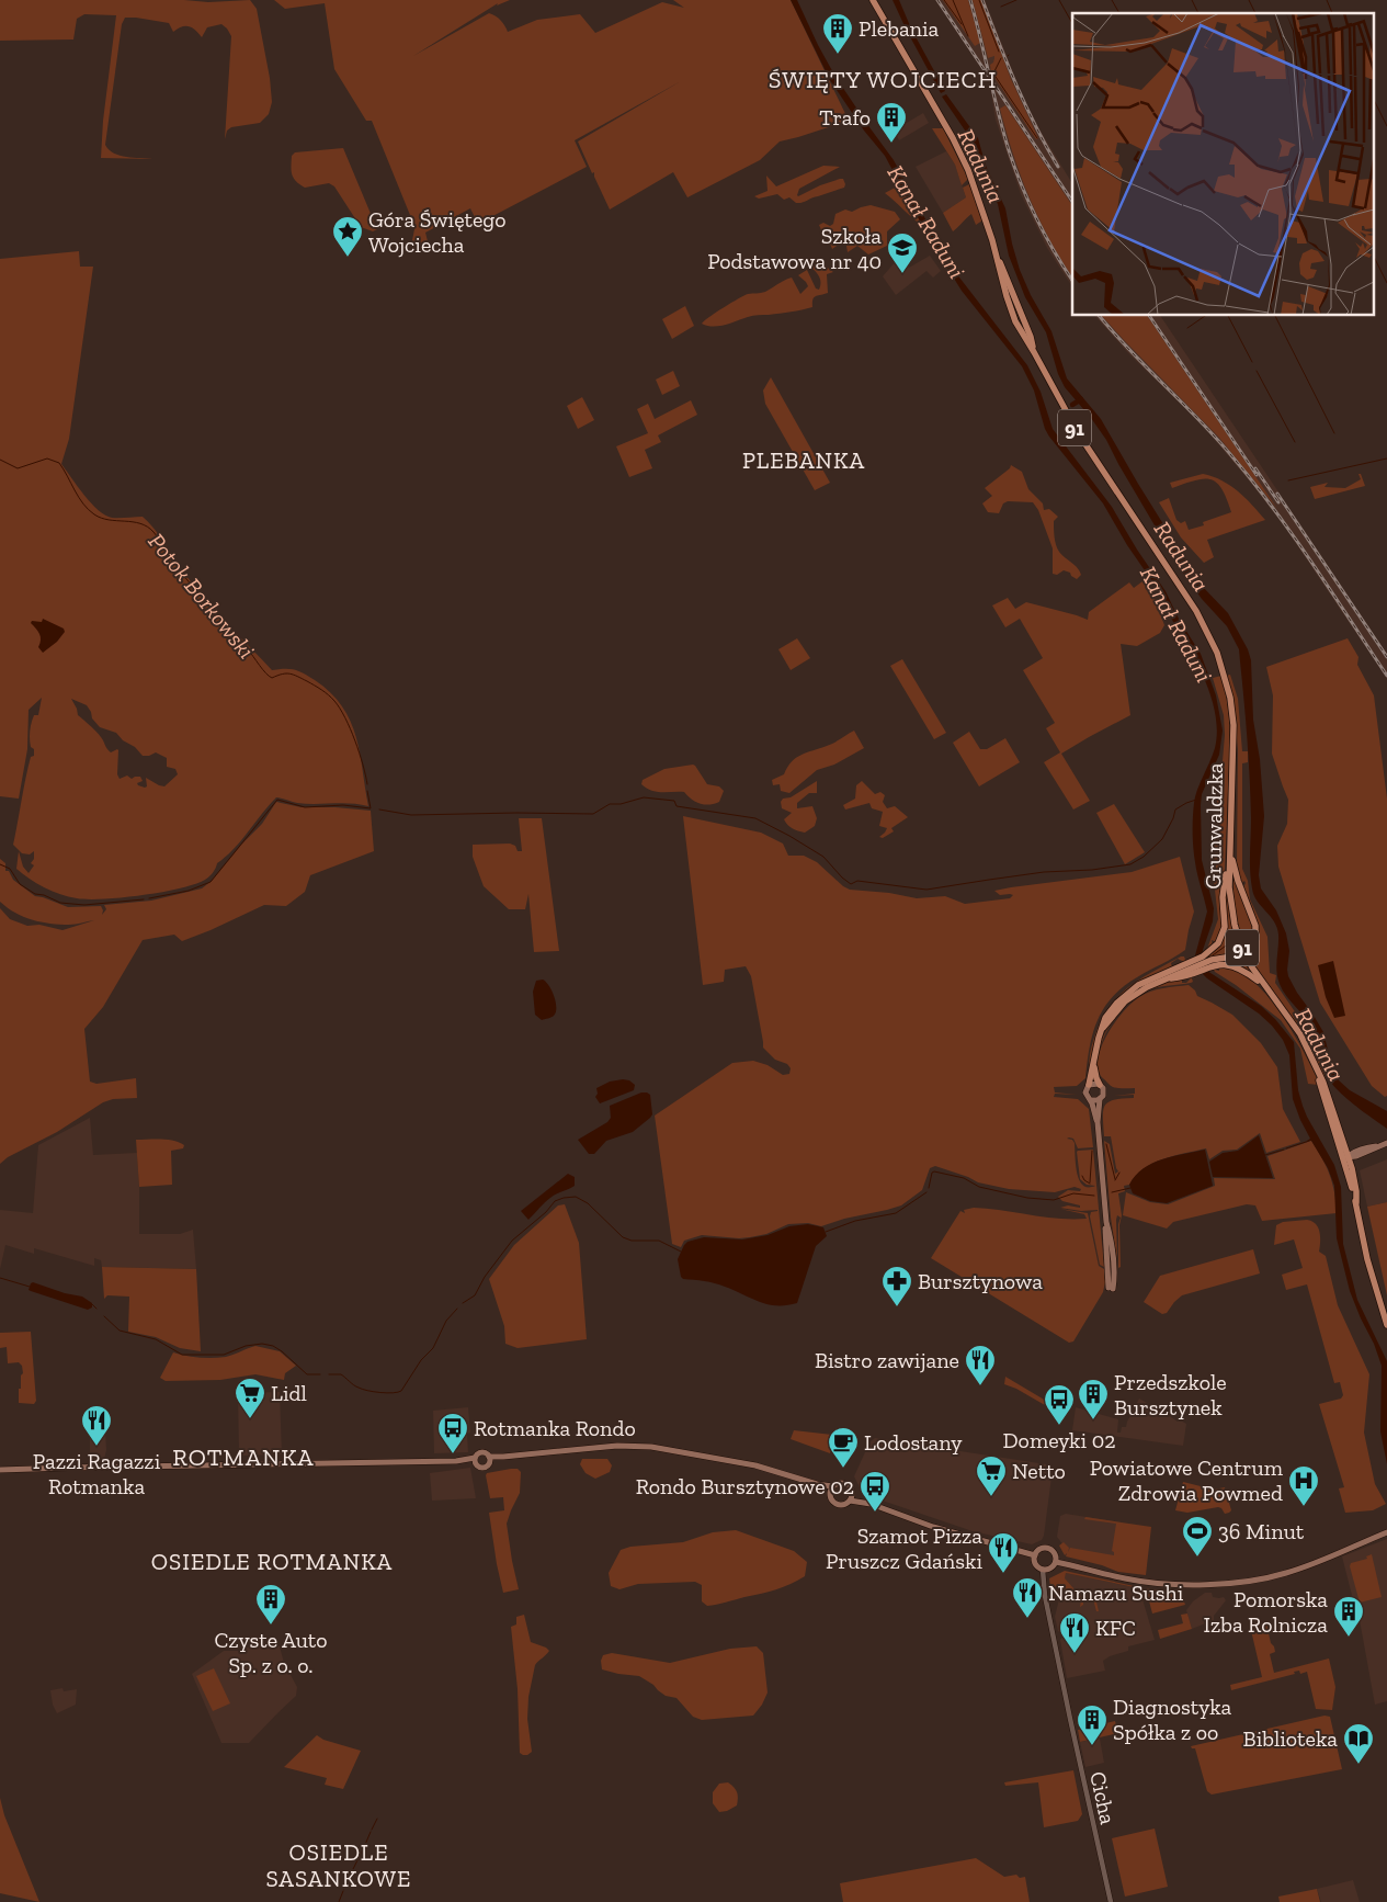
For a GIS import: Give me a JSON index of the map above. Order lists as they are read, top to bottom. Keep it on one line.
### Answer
{"streets":{"main road":["91","Grunwaldzka"],"street":["Cicha"]},"districts":["ŚWIĘTY WOJCIECH","PLEBANKA","ROTMANKA","OSIEDLE ROTMANKA","OSIEDLE SASANKOWE"],"water":["Radunia","Kanał Raduni","Potok Borkowski"],"places":{"building":["Plebania","Trafo","Przedszkole Bursztynek","Czyste Auto Sp. z o. o.","Pomorska Izba Rolnicza","Diagnostyka Spółka z oo"],"place":["Góra Świętego Wojciecha"],"school or university":["Szkoła Podstawowa nr 40"],"pharmacy":["Bursztynowa"],"restaurant":["Bistro zawijane","Pazzi Ragazzi Rotmanka","Szamot Pizza Pruszcz Gdański","Namazu Sushi","KFC"],"supermarket":["Lidl","Netto"],"bus stop":["Domeyki 02","Rotmanka Rondo","Rondo Bursztynowe 02"],"cafe":["Lodostany"],"hospital":["Powiatowe Centrum Zdrowia Powmed"],"sports":["36 Minut"],"library":["Biblioteka"]}}
